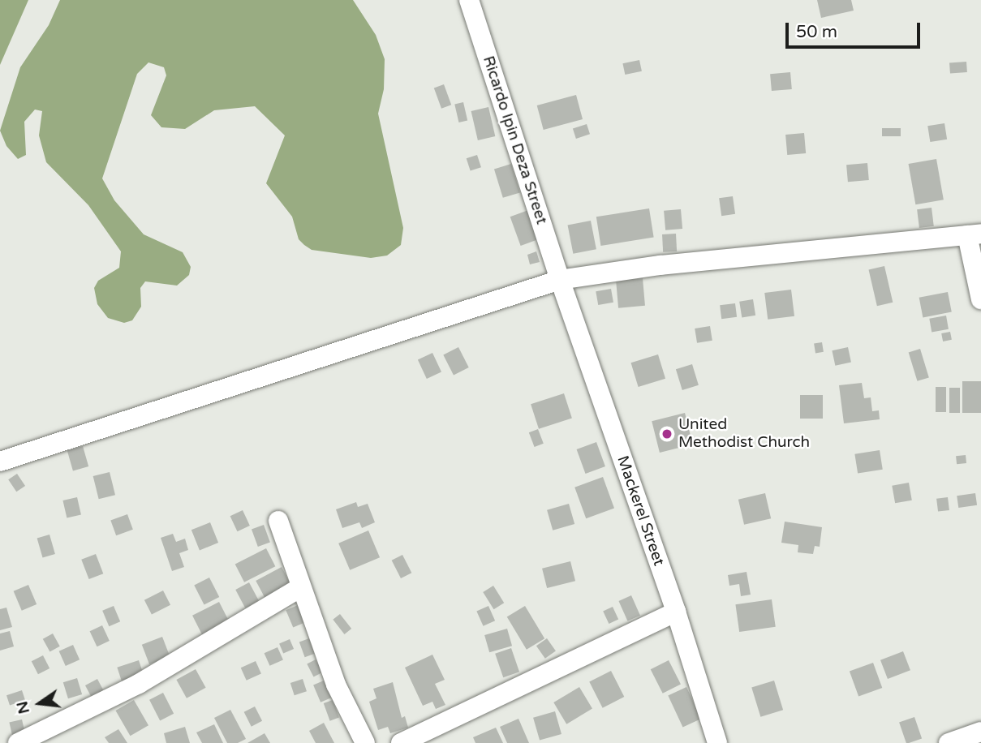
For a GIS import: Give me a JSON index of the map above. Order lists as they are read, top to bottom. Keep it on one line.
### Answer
{"streets":{"street":["Ricardo Ipin Deza Street","Mackerel Street"]},"crossings":[["Ricardo Ipin Deza Street","Mackerel Street"]],"places":["United Methodist Church"],"scale_bar":"50 m","north":"left"}
